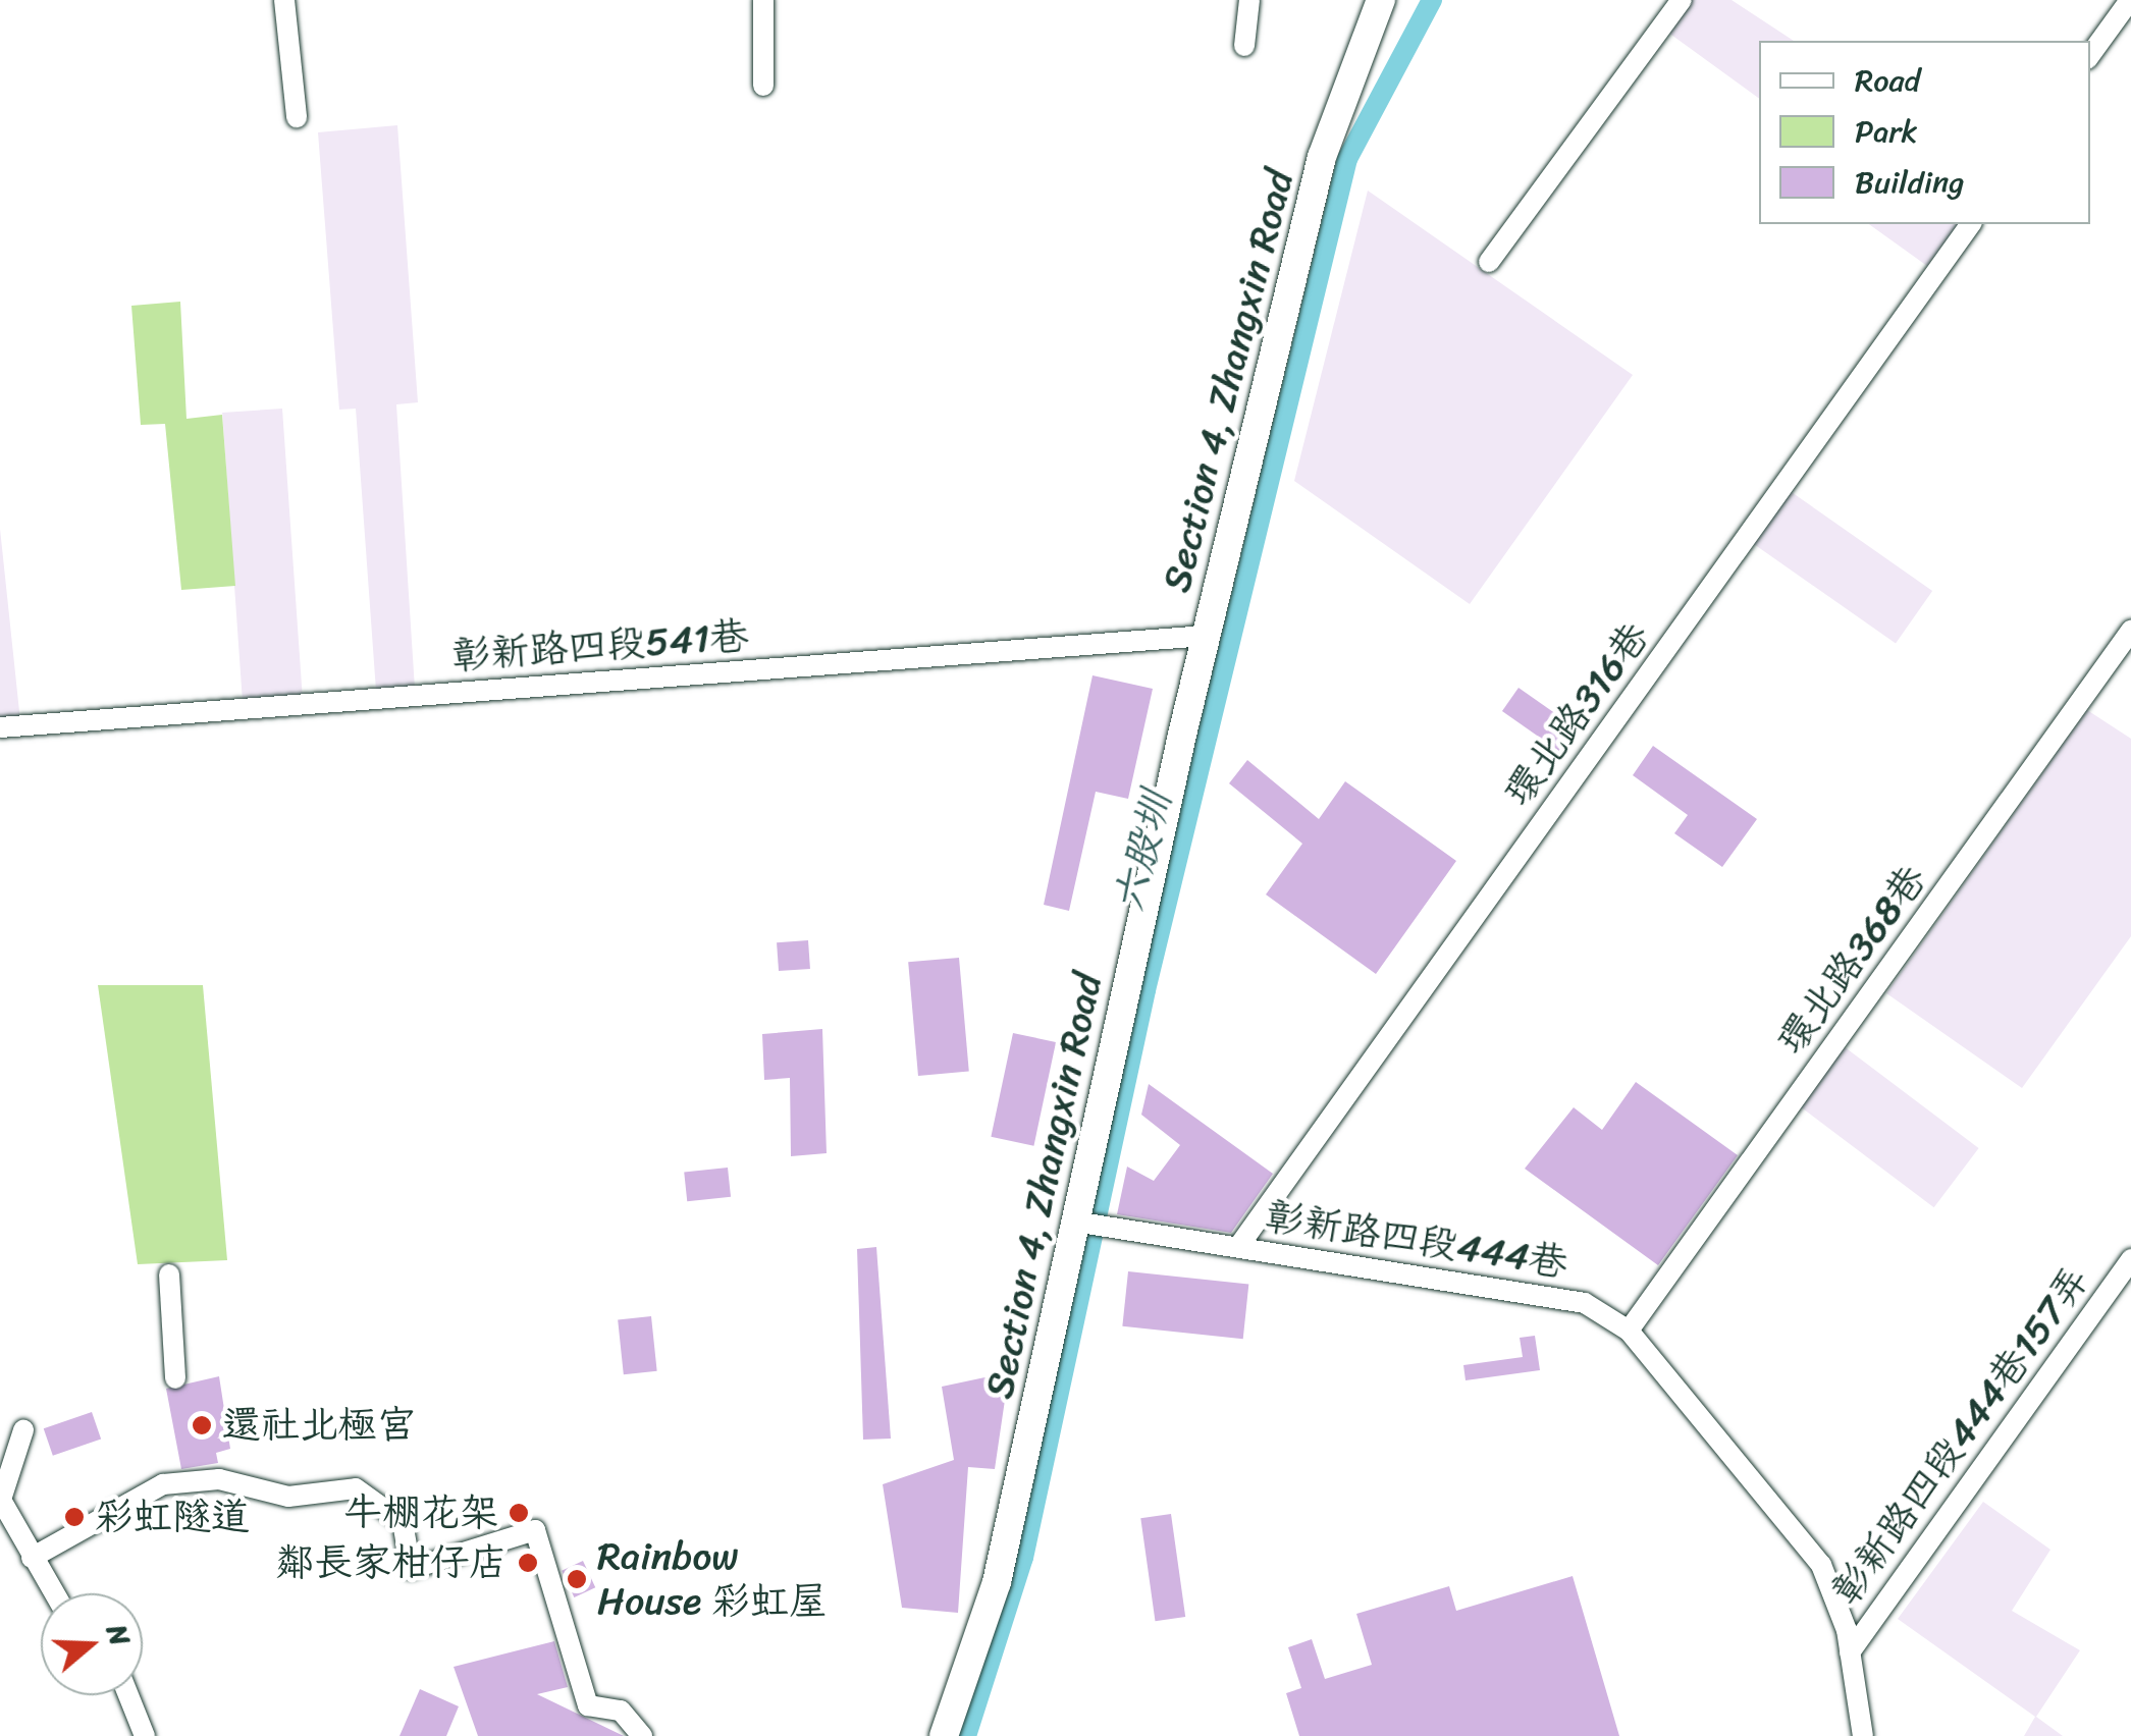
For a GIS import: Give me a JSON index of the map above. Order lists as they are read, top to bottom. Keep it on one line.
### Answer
{"streets":{"street":["Section 4, Zhangxin Road","彰新路四段541巷","環北路316巷","環北路368巷","彰新路四段444巷","彰新路四段444巷157弄"]},"crossings":[["Section 4, Zhangxin Road","彰新路四段541巷"],["Section 4, Zhangxin Road","彰新路四段444巷"],["環北路316巷","彰新路四段444巷"],["環北路368巷","彰新路四段444巷"],["彰新路四段444巷","彰新路四段444巷157弄"]],"water":["六股圳"],"places":["還社北極宮","牛棚花架","彩虹隧道","鄰長家柑仔店","Rainbow House 彩虹屋"],"legend":["Road","Park","Building"],"north":"right"}
